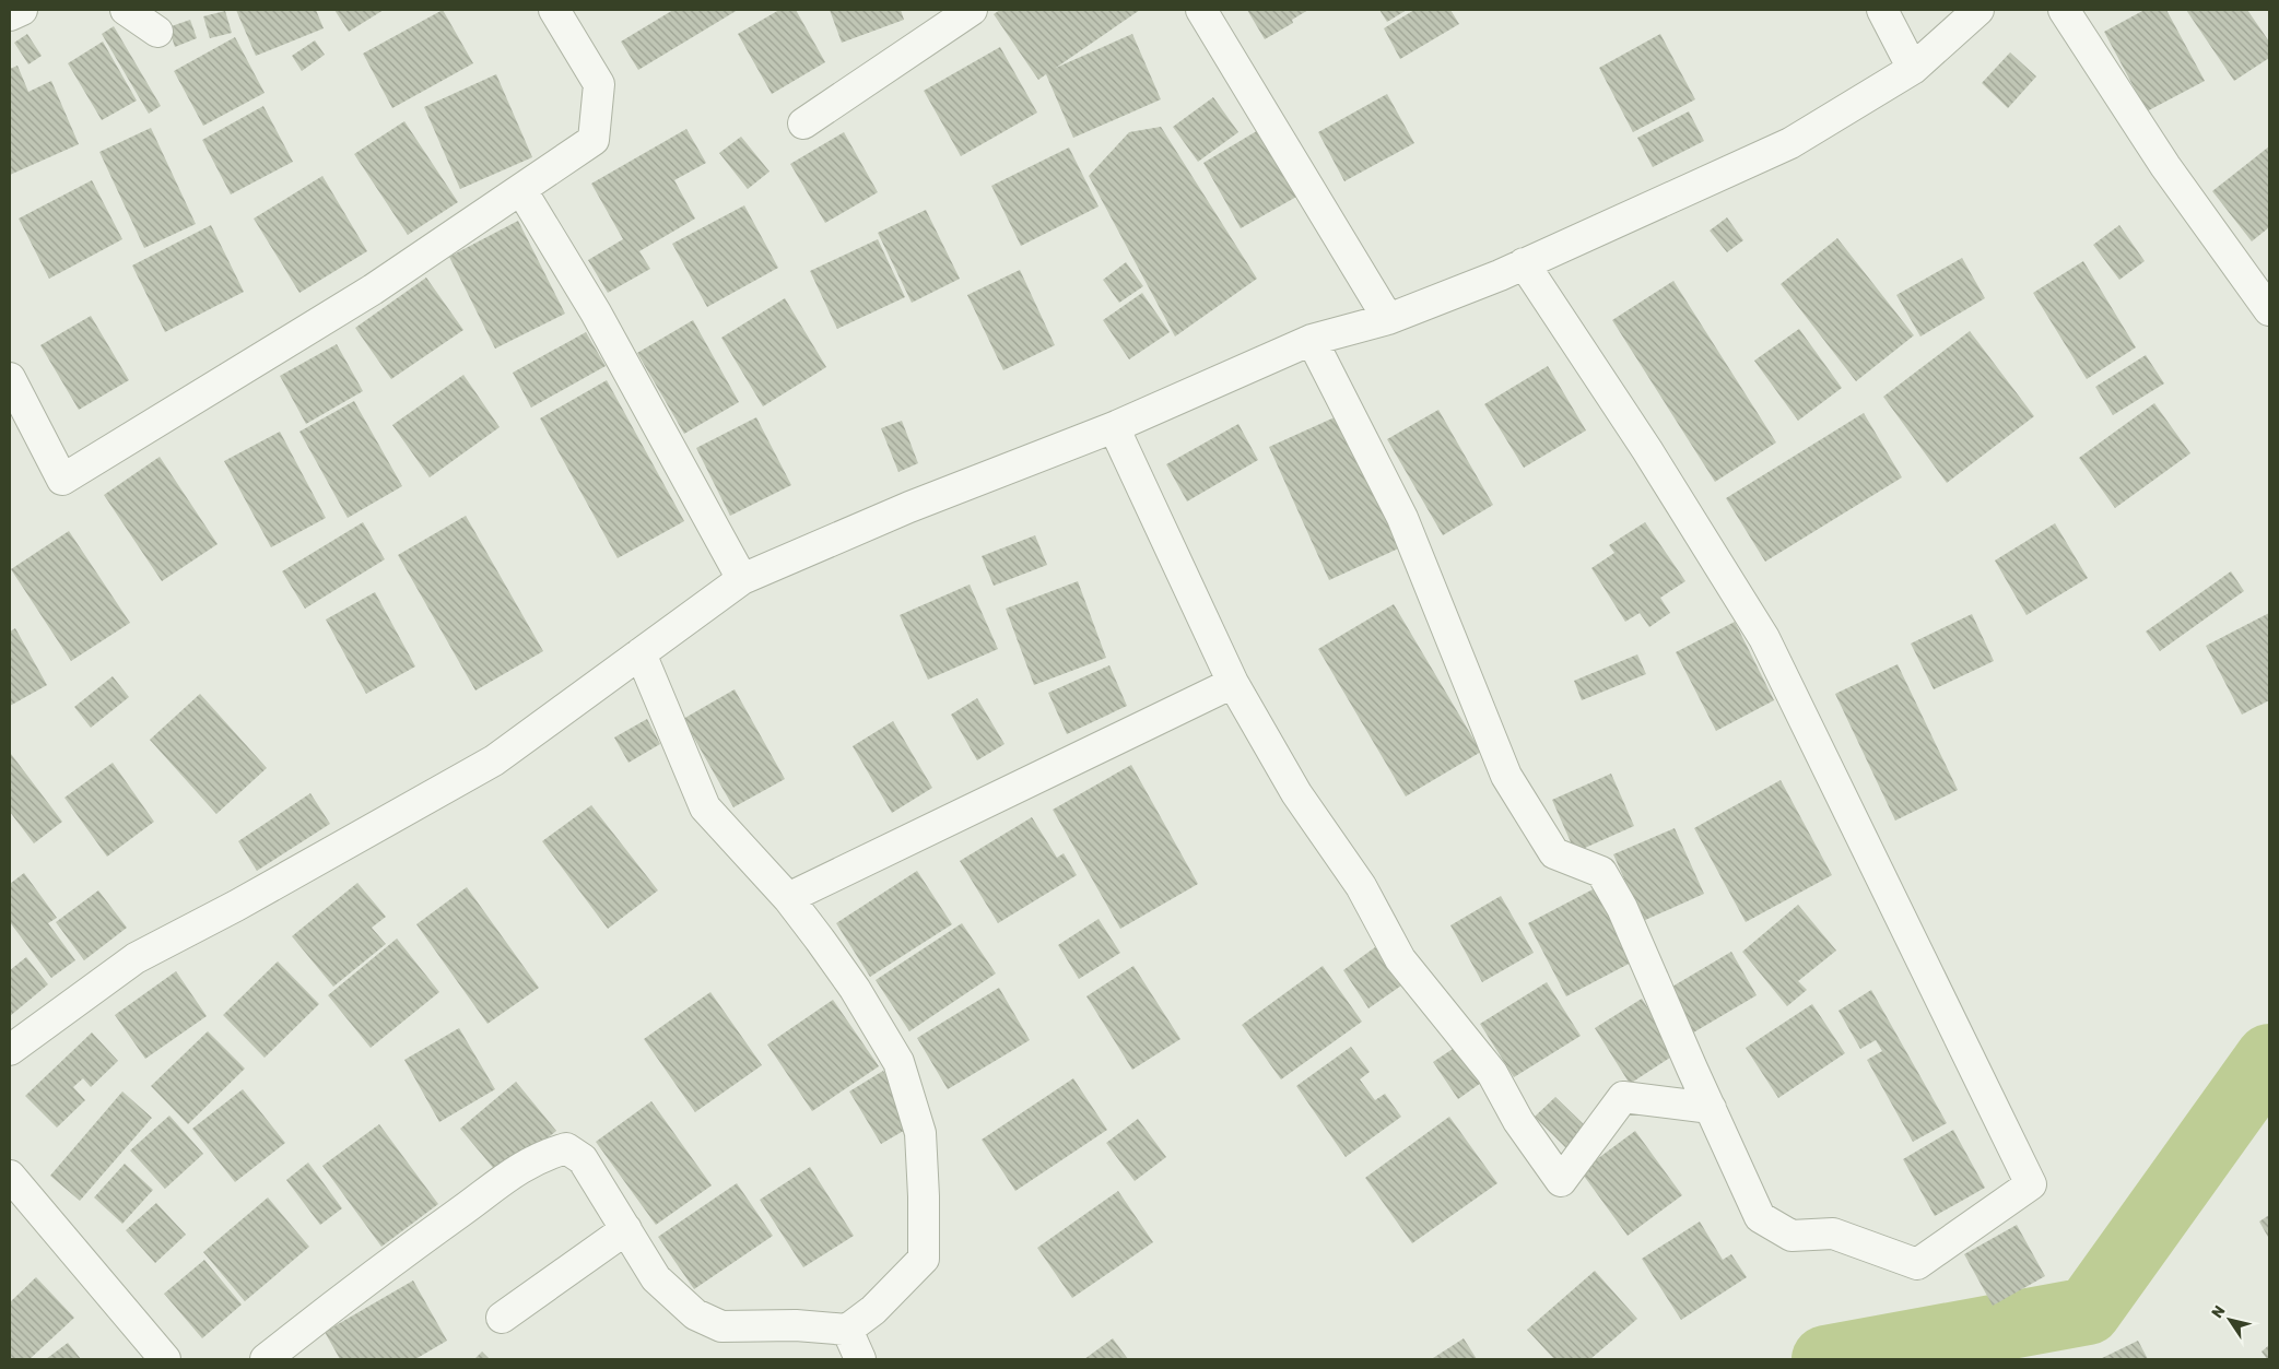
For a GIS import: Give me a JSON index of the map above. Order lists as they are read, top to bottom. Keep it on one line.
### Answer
{"north":"top left"}
